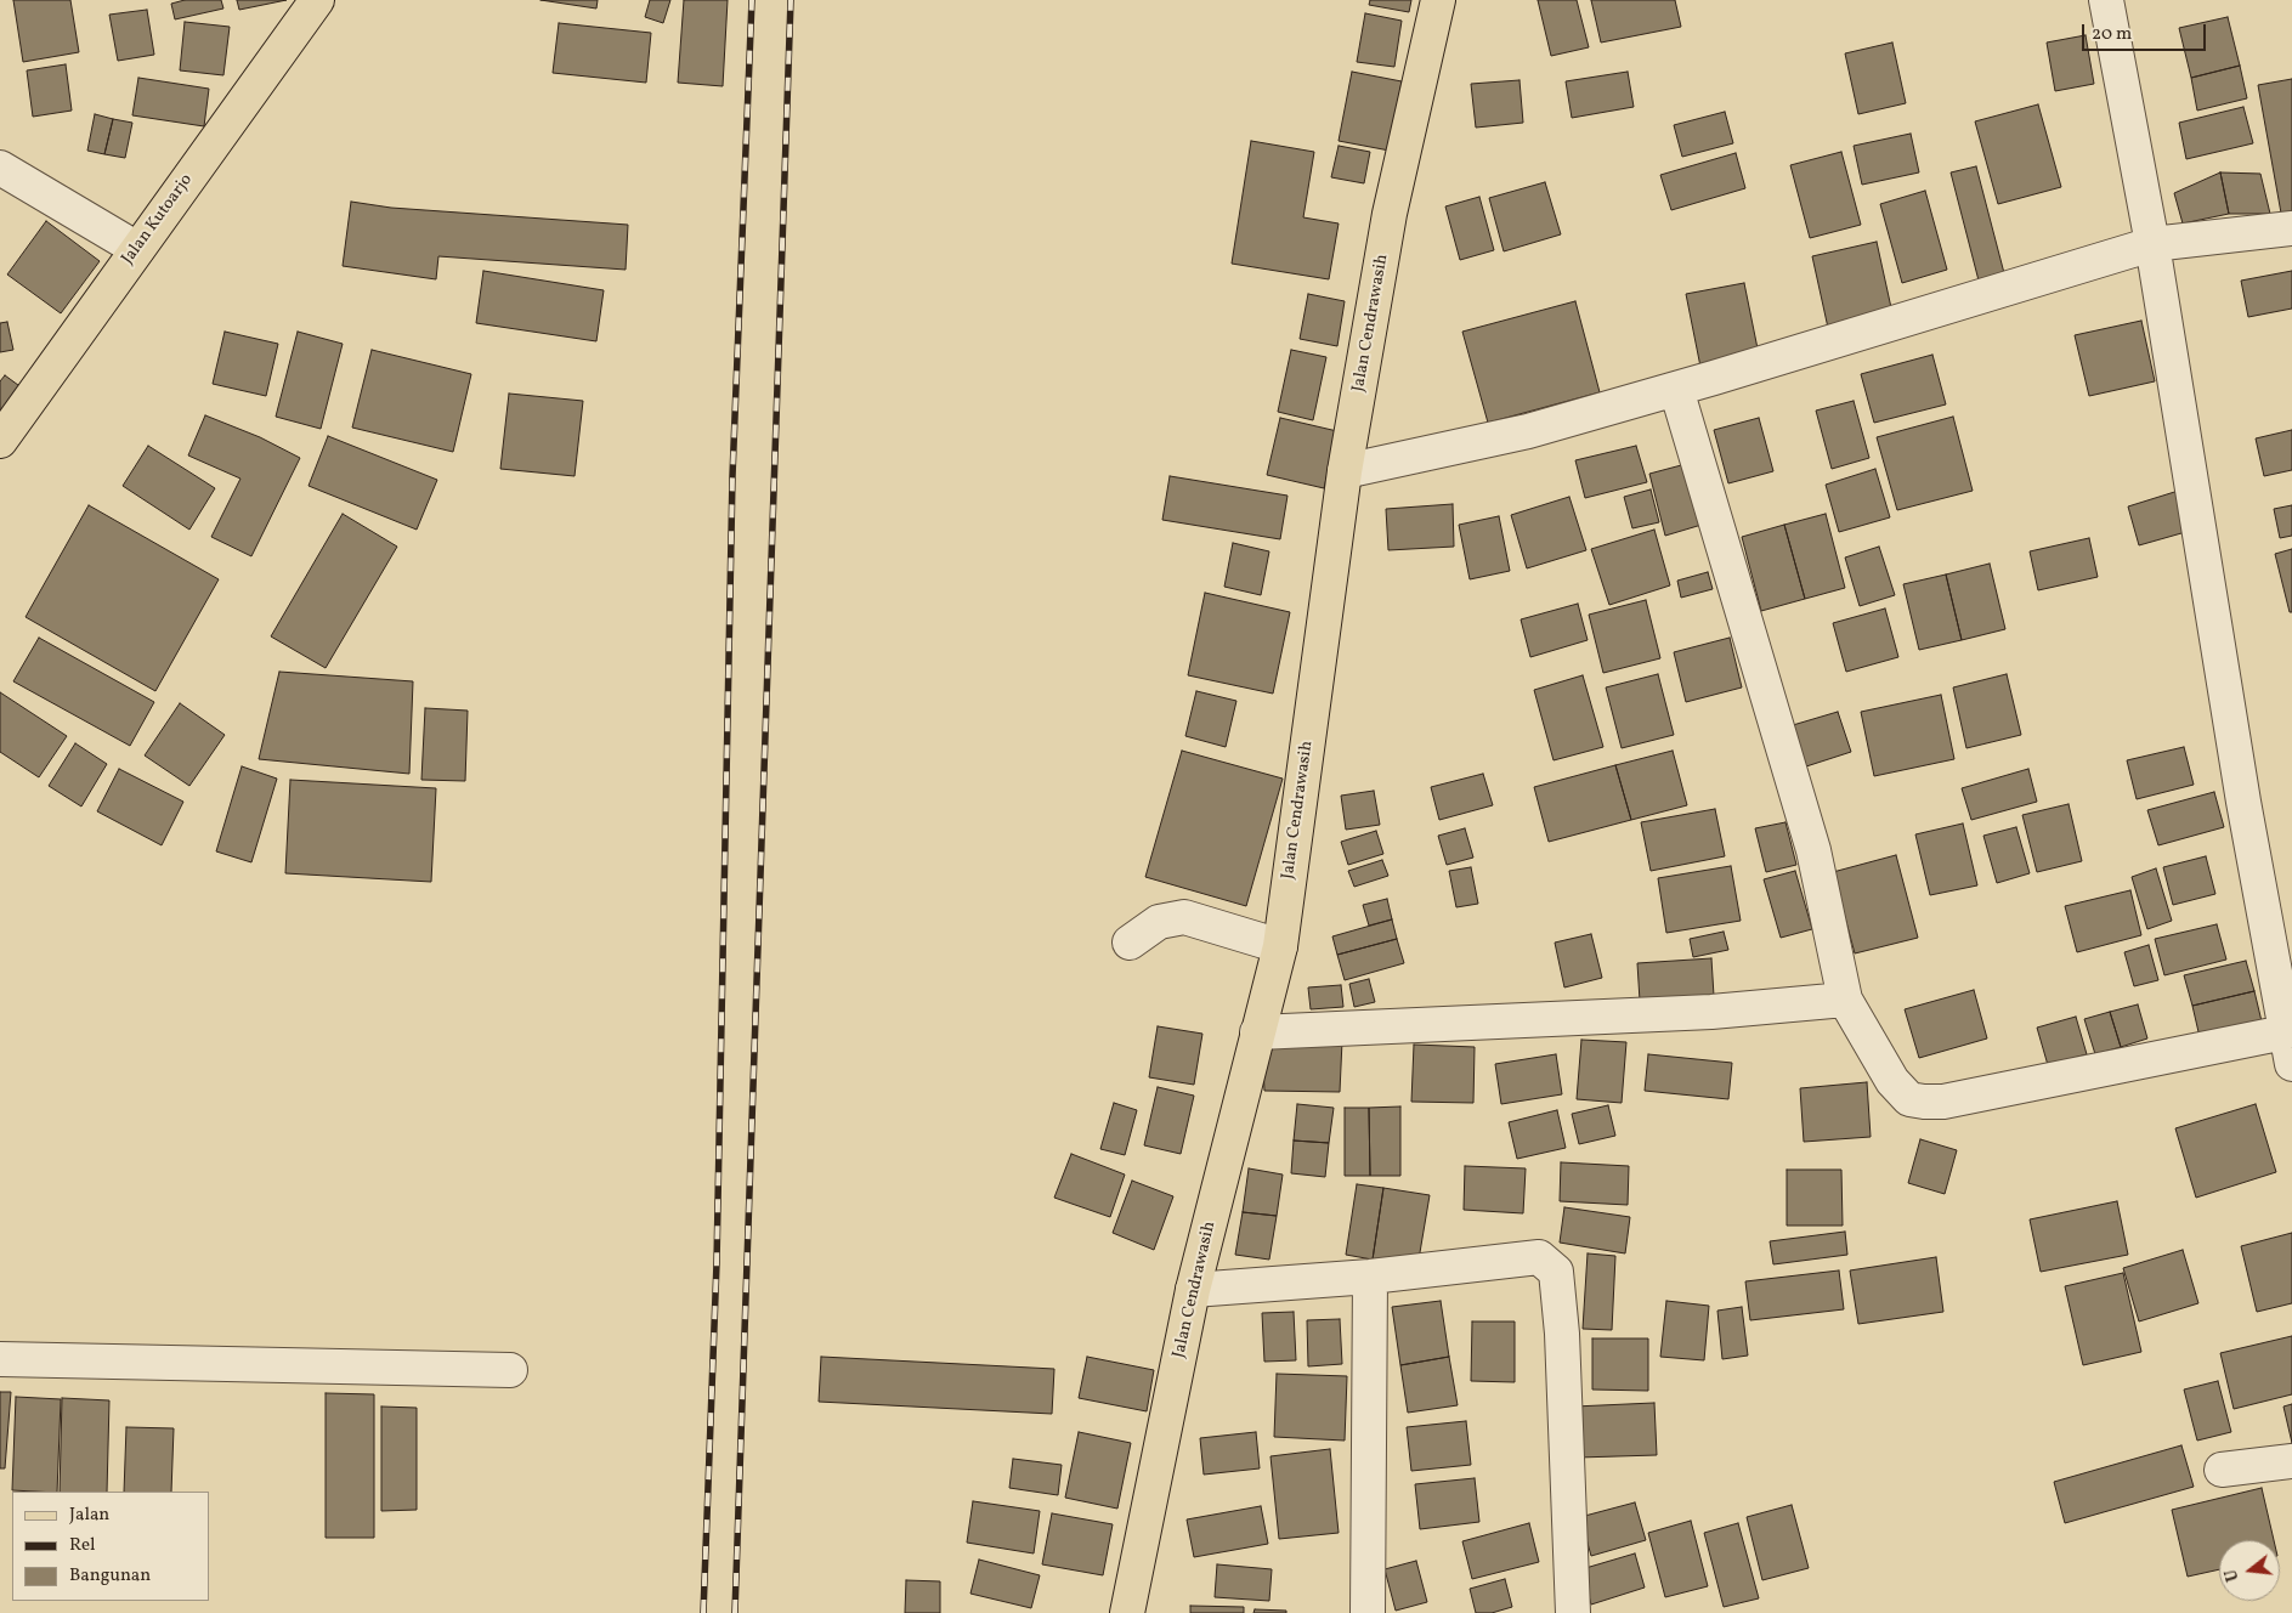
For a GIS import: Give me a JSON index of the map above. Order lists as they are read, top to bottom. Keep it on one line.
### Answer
{"streets":{"main road":["Jalan Kutoarjo","Jalan Cendrawasih"]},"legend":["Jalan","Rel","Bangunan"],"scale_bar":"20 m","north":"left"}
